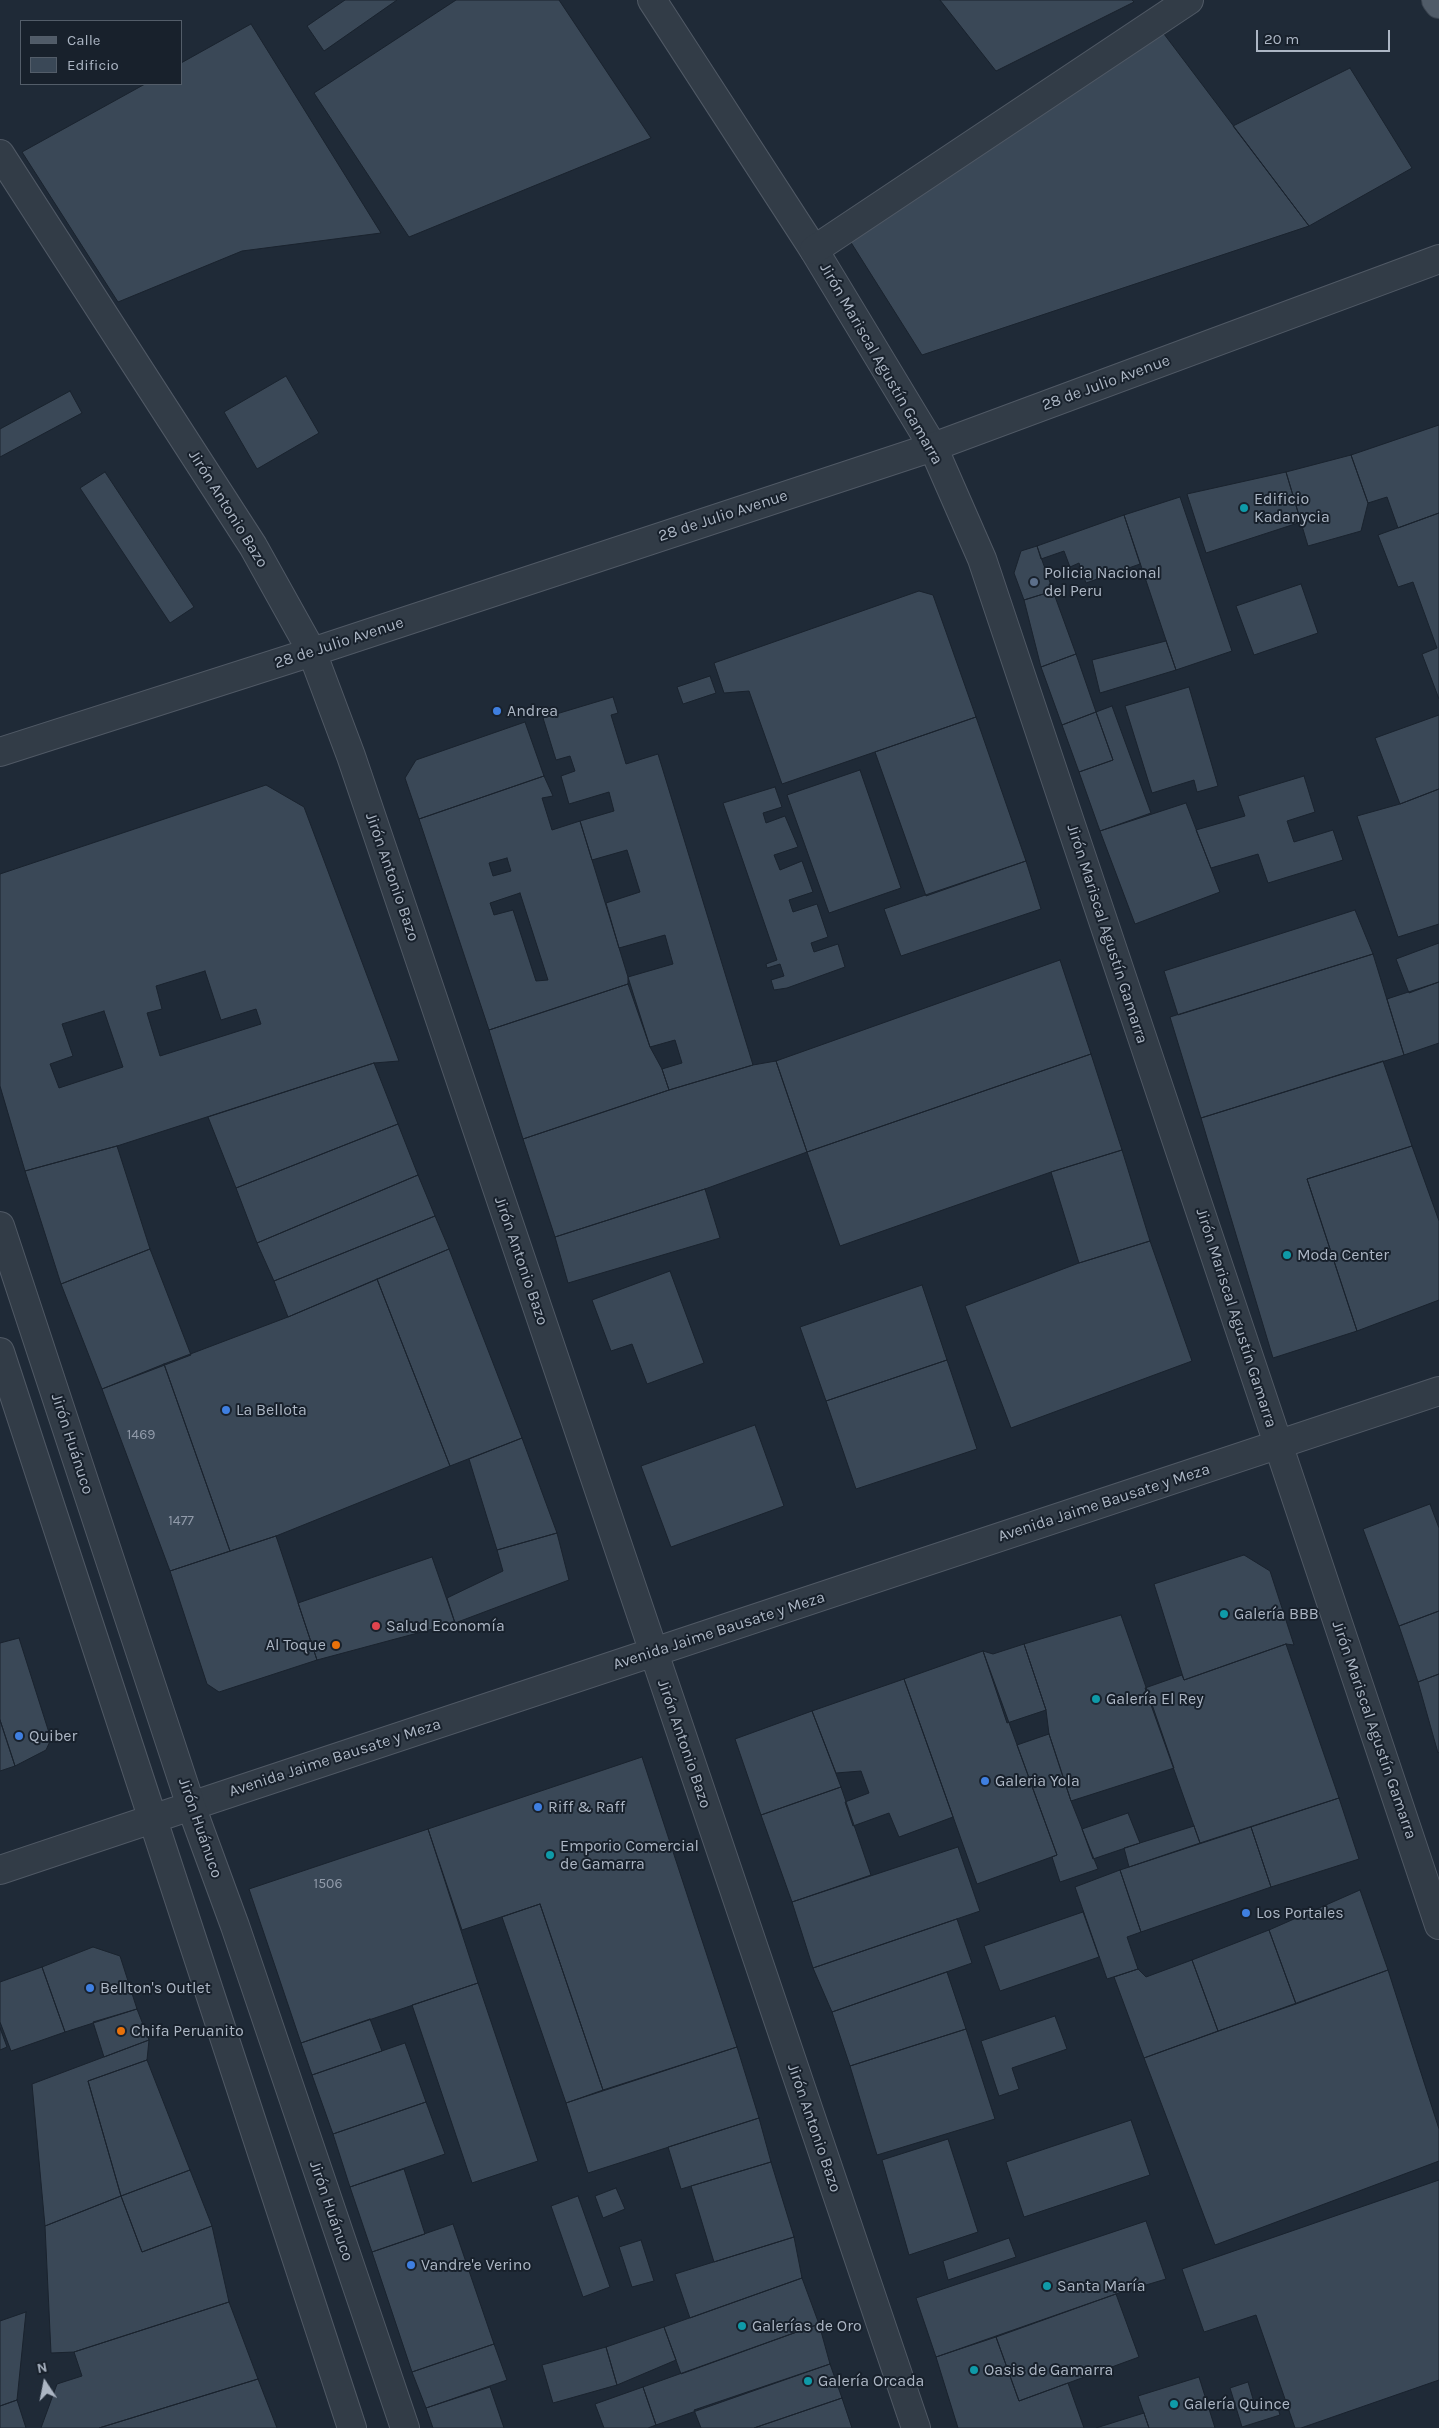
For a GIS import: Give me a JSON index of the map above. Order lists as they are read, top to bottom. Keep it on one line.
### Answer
{"streets":{"street":["Jirón Mariscal Agustín Gamarra","28 de Julio Avenue","Jirón Antonio Bazo","Jirón Huánuco","Avenida Jaime Bausate y Meza"]},"crossings":[["Jirón Mariscal Agustín Gamarra","28 de Julio Avenue"],["Jirón Mariscal Agustín Gamarra","Avenida Jaime Bausate y Meza"],["28 de Julio Avenue","Jirón Antonio Bazo"],["Jirón Antonio Bazo","Avenida Jaime Bausate y Meza"],["Jirón Huánuco","Avenida Jaime Bausate y Meza"]],"places":["Edificio Kadanycia","Policia Nacional del Peru","Andrea","Moda Center","La Bellota","Galería BBB","Salud Economía","Al Toque","Galería El Rey","Quiber","Galeria Yola","Riff & Raff","Emporio Comercial de Gamarra","Los Portales","Bellton's Outlet","Chifa Peruanito","Vandre'e Verino","Santa María","Galerías de Oro","Oasis de Gamarra","Galería Orcada","Galería Quince"],"house_numbers":["1469","1477","1506"],"legend":["Calle","Edificio"],"scale_bar":"20 m","north":"top"}
